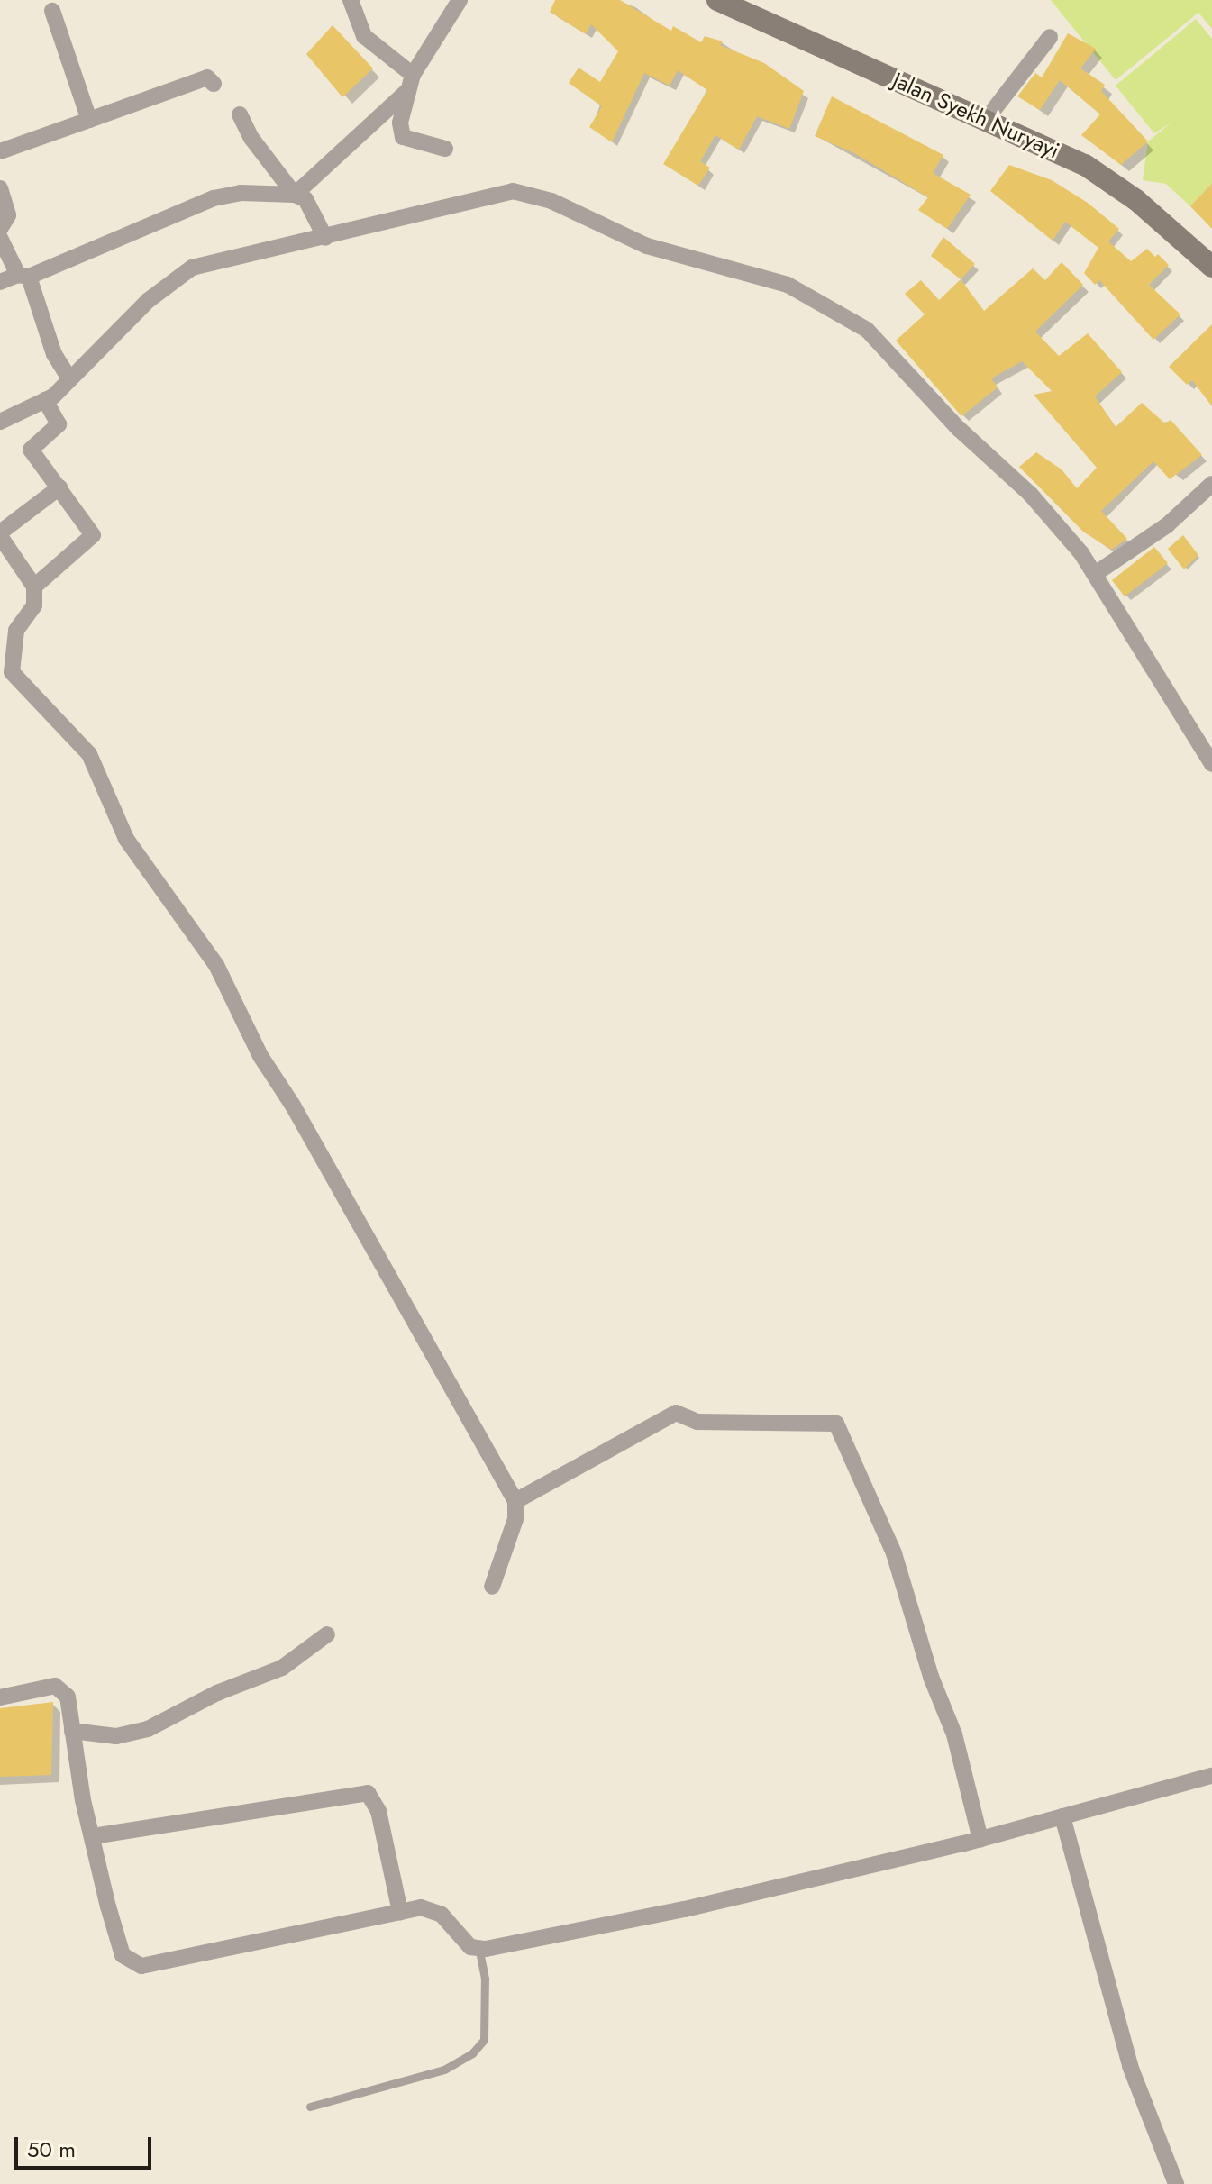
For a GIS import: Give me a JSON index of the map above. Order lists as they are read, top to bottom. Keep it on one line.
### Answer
{"streets":{"main road":["Jalan Syekh Nuryayi"]},"scale_bar":"50 m"}
